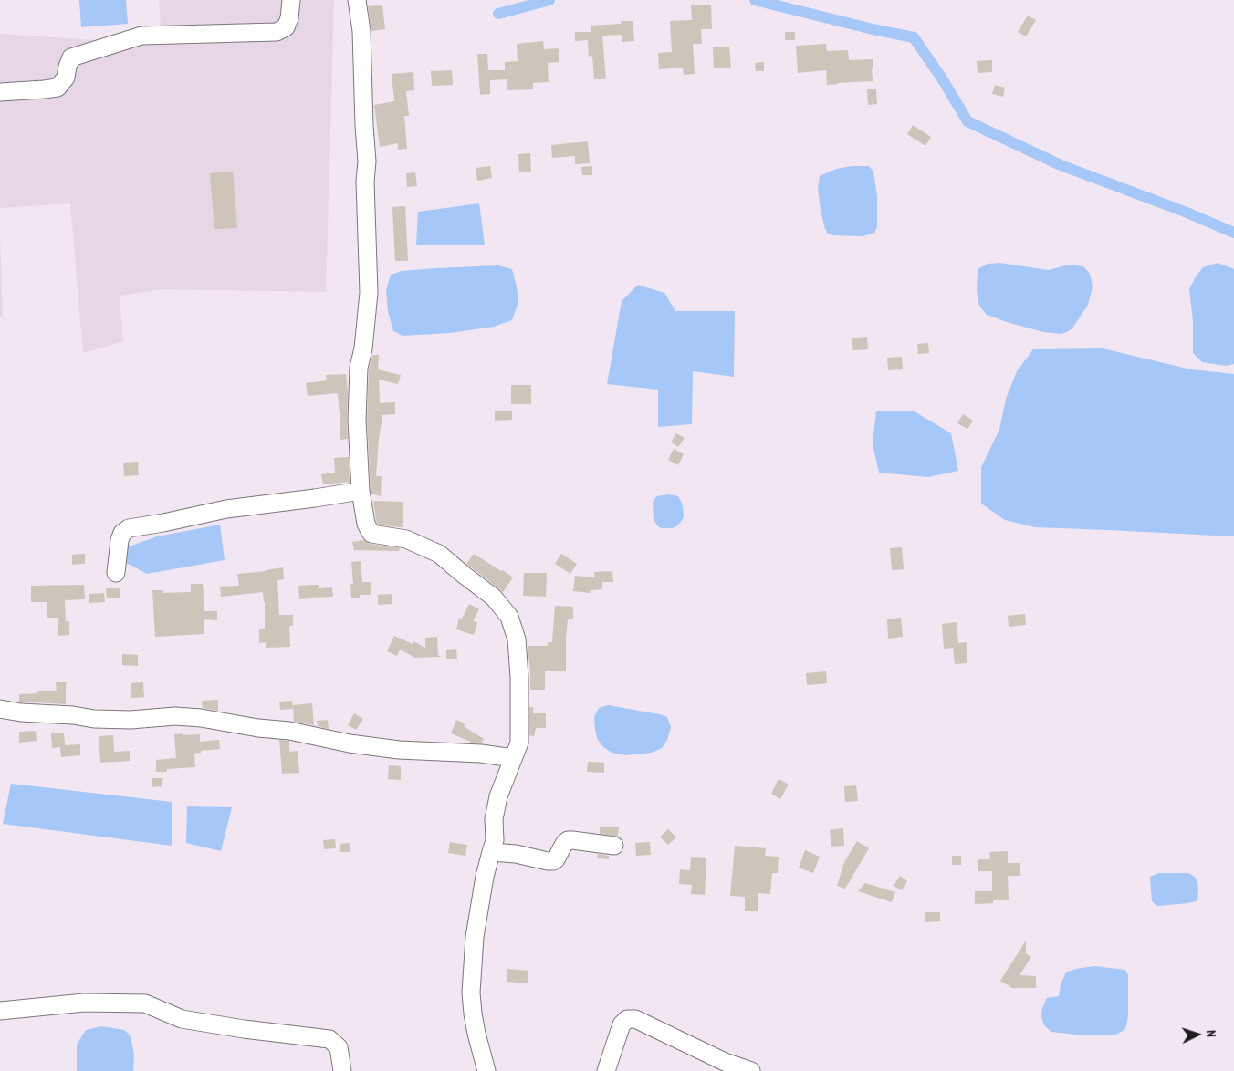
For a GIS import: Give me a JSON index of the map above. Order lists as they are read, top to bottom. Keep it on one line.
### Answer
{"north":"right"}
